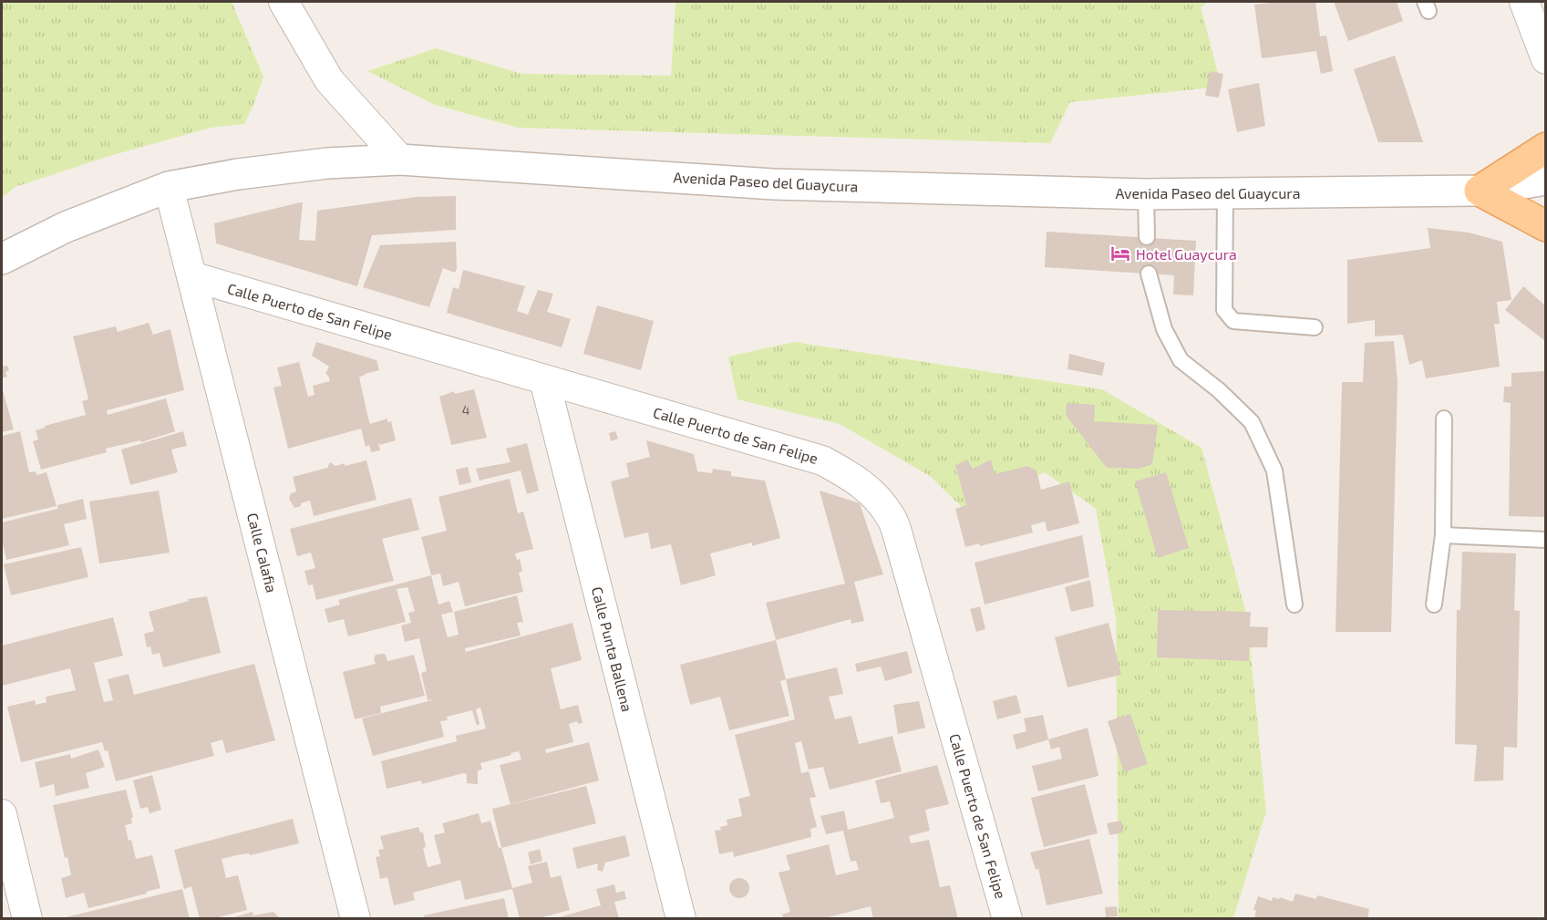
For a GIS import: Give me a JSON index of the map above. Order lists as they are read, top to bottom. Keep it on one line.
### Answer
{"streets":{"street":["Avenida Paseo del Guaycura","Calle Puerto de San Felipe","Calle Calafia","Calle Punta Ballena"]},"crossings":[["Avenida Paseo del Guaycura","Calle Calafia"],["Calle Puerto de San Felipe","Calle Calafia"],["Calle Puerto de San Felipe","Calle Punta Ballena"]],"places":{"hotel":["Hotel Guaycura"]},"house_numbers":["4"]}
